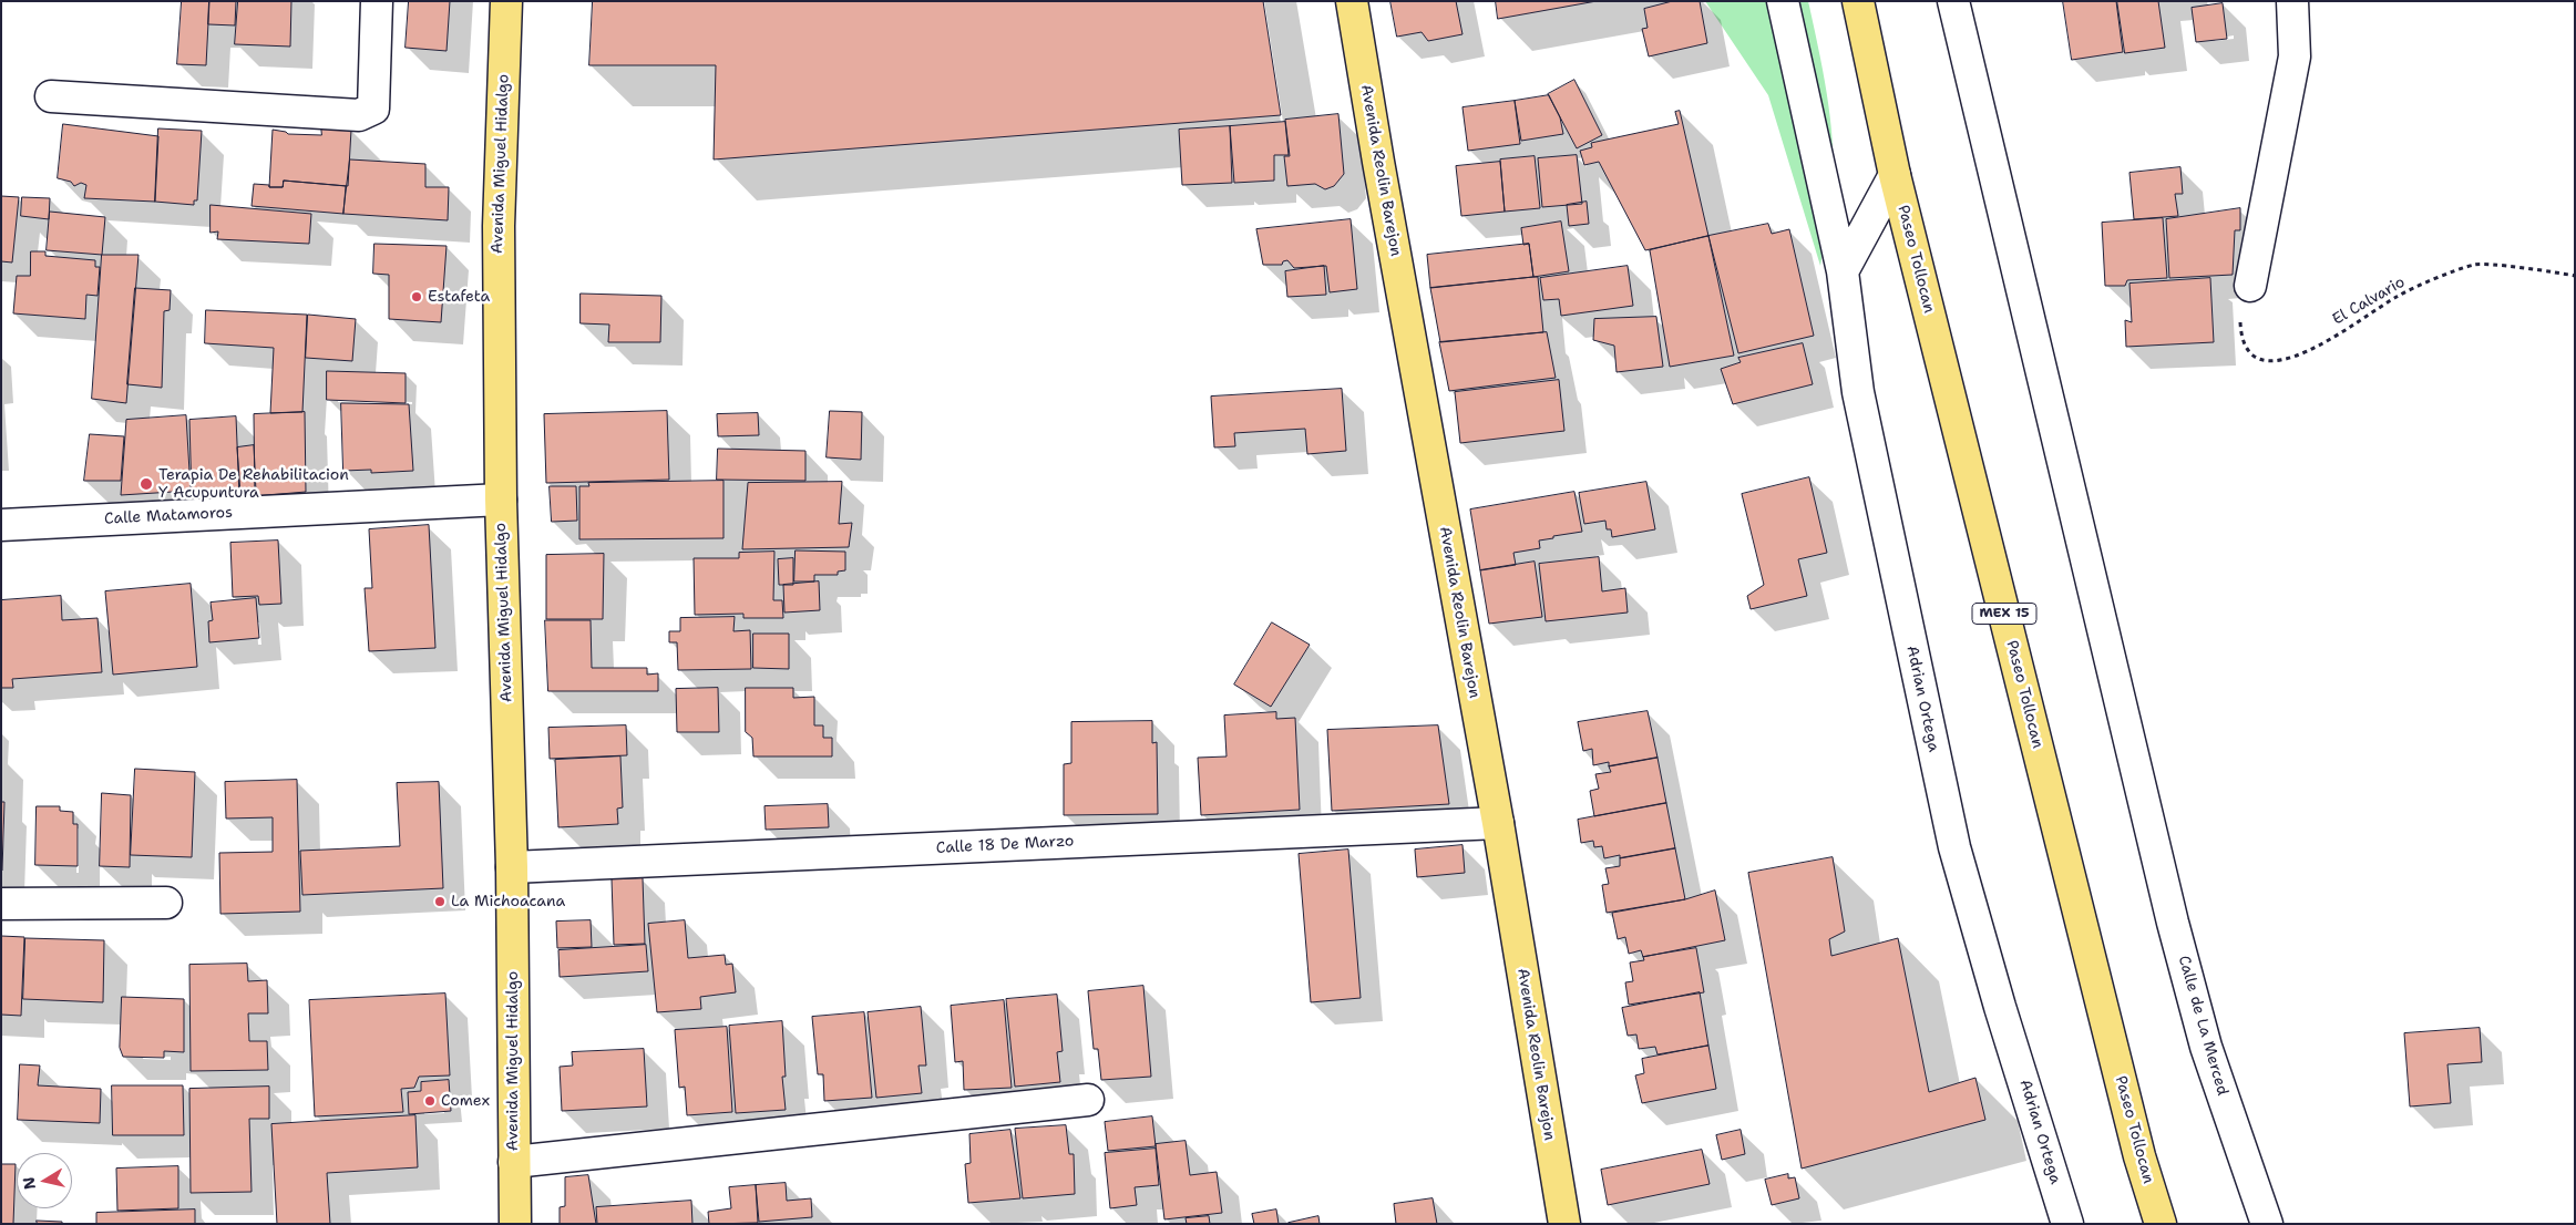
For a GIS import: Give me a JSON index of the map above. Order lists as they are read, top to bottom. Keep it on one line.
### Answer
{"streets":{"main road":["Avenida Miguel Hidalgo","Avenida Reolin Barejon","Paseo Tollocan","MEX 15"],"street":["Calle Matamoros","Adrian Ortega","Calle 18 De Marzo","Calle de La Merced"],"path":["El Calvario"]},"crossings":[["Avenida Miguel Hidalgo","Calle Matamoros"],["Avenida Miguel Hidalgo","Calle 18 De Marzo"],["Avenida Reolin Barejon","Calle 18 De Marzo"]],"places":["Estafeta","Terapia De Rehabilitacion Y Acupuntura","La Michoacana","Comex"],"north":"left"}
